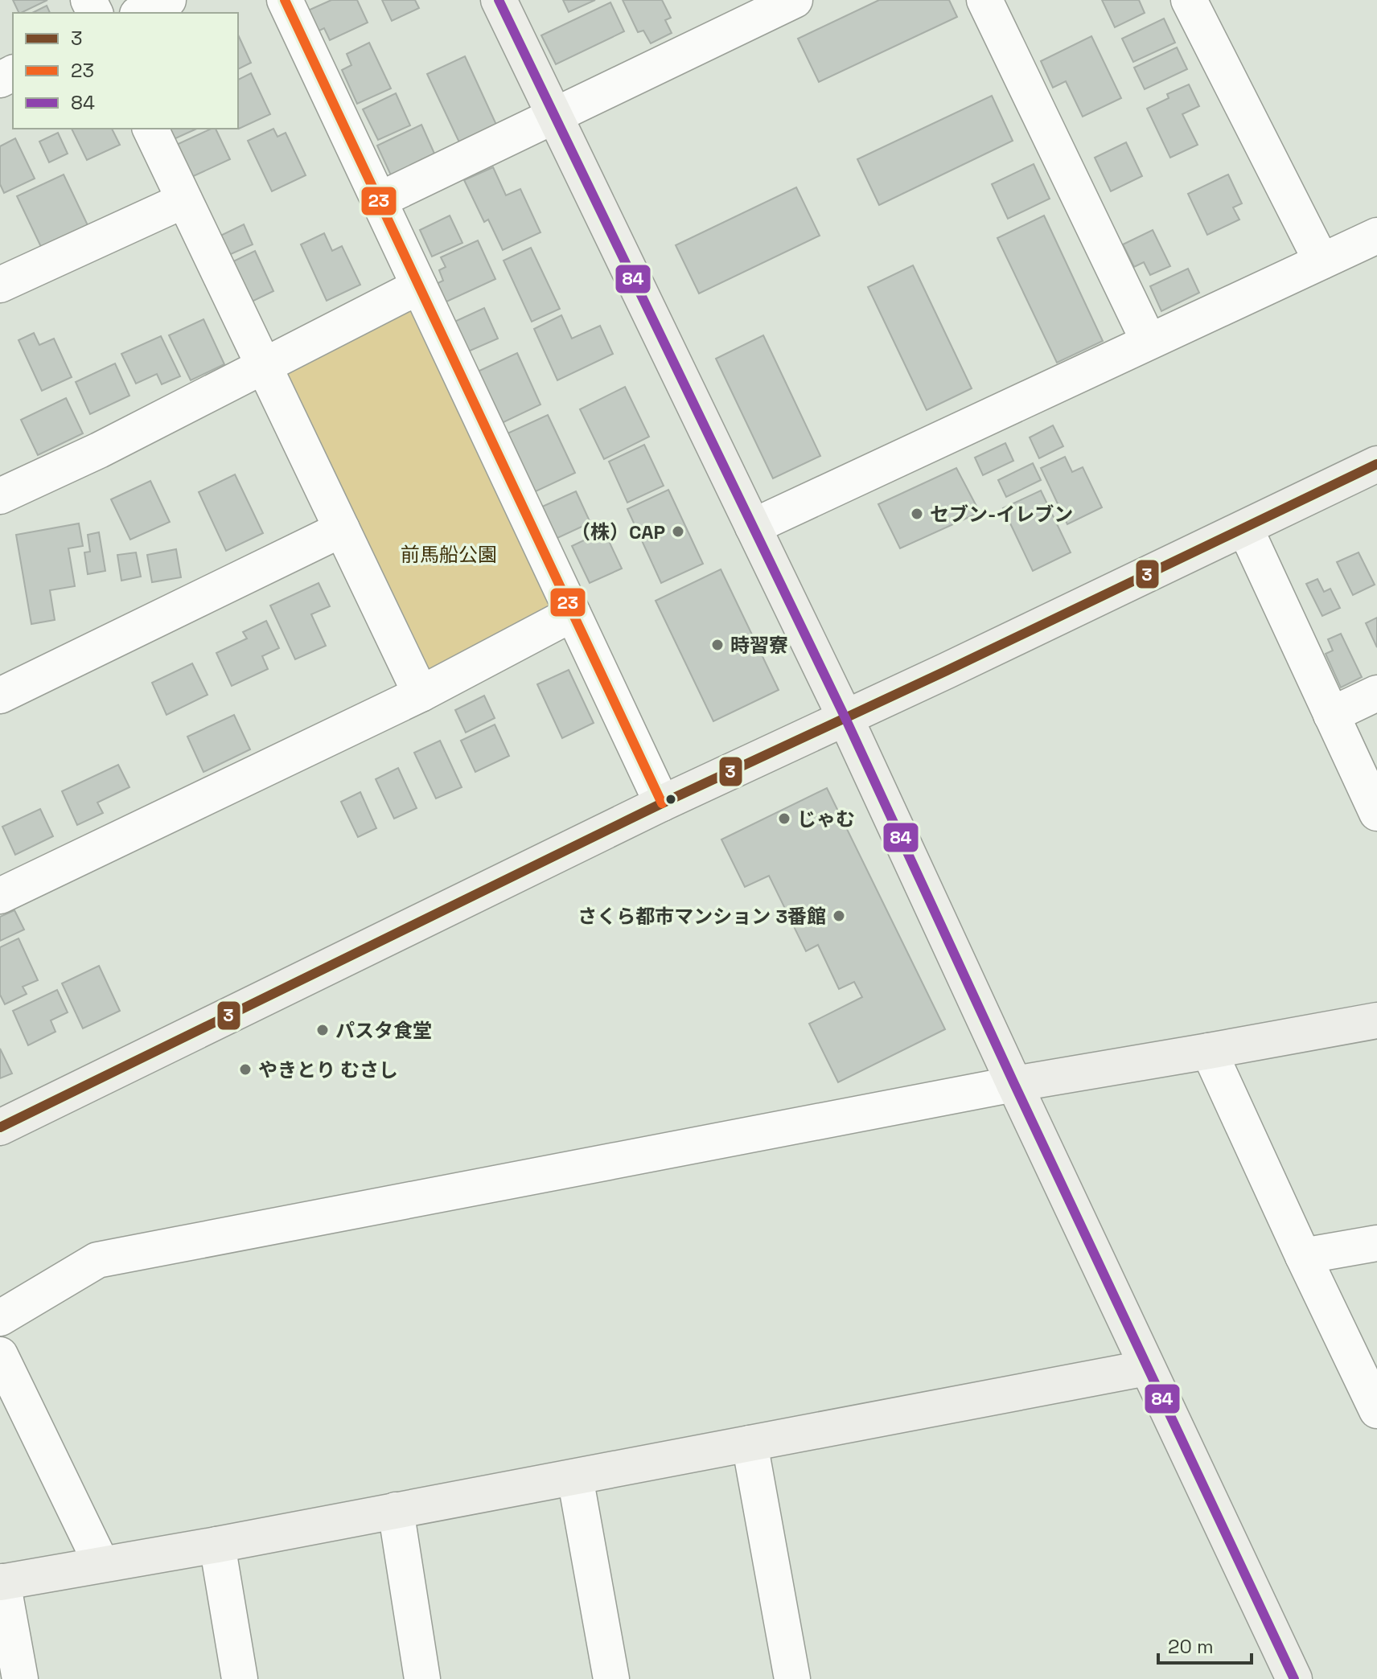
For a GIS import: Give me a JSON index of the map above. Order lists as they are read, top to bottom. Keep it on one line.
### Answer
{"parks":["前馬船公園"],"places":["セブン-イレブン","（株）CAP","時習寮","じゃむ","さくら都市マンション 3番館","パスタ食堂","やきとり むさし"],"lines":["transit line 23","transit line 84","transit line 3"],"legend":["3","23","84"],"scale_bar":"20 m"}
